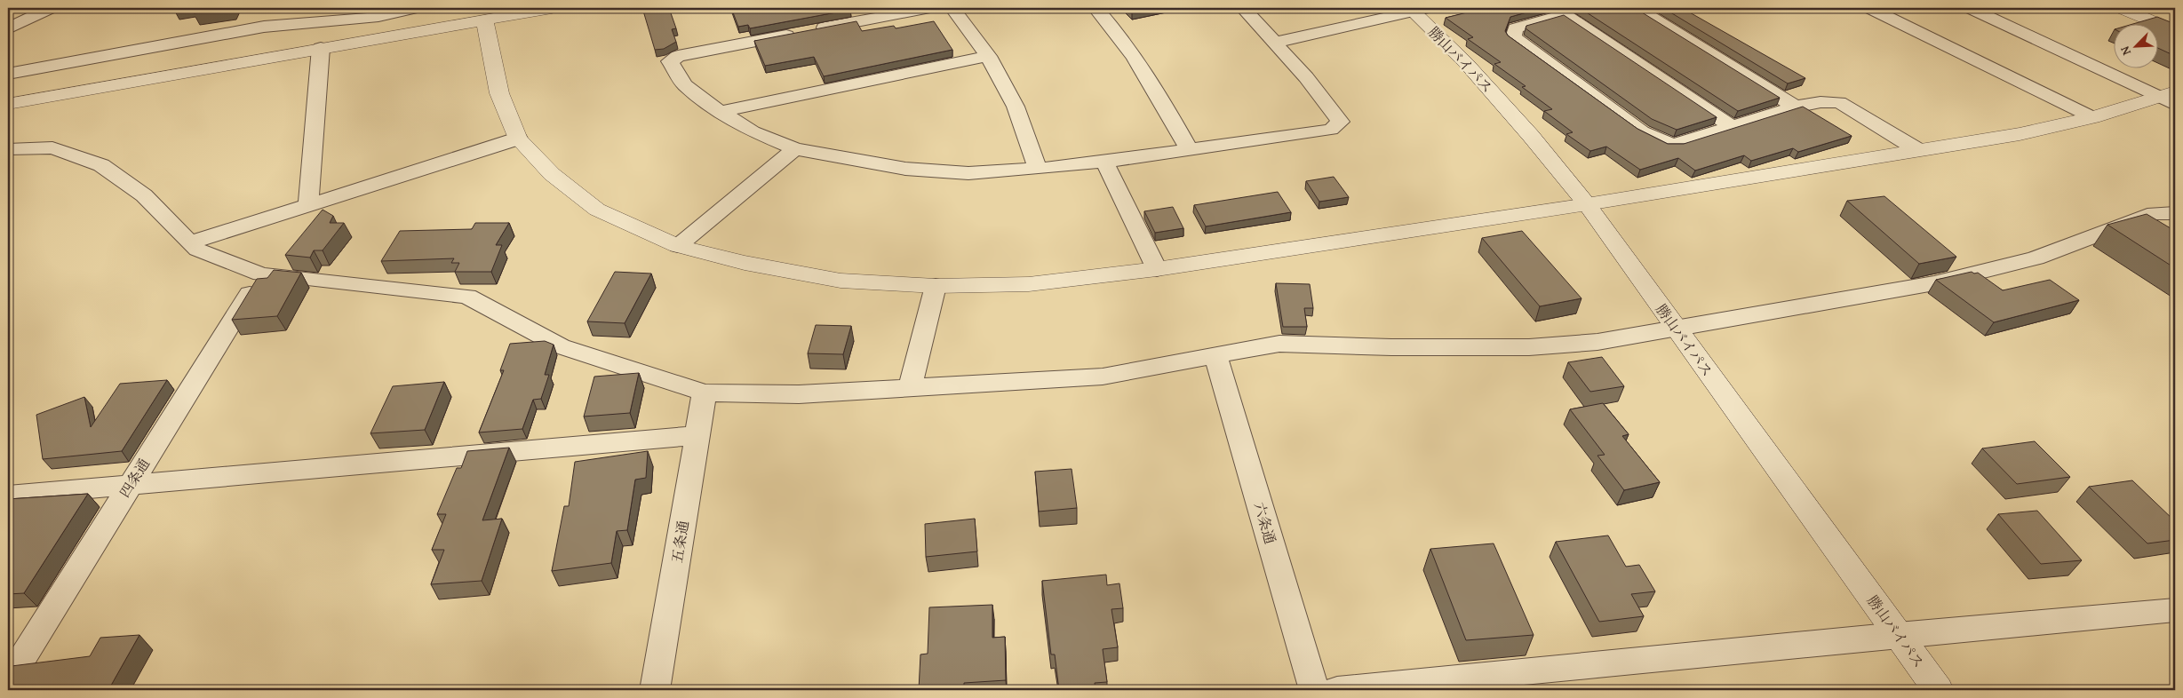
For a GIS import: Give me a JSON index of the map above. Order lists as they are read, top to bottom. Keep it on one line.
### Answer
{"streets":{"street":["勝山バイパス","四条通","六条通","五条通"]},"north":"bottom left"}
